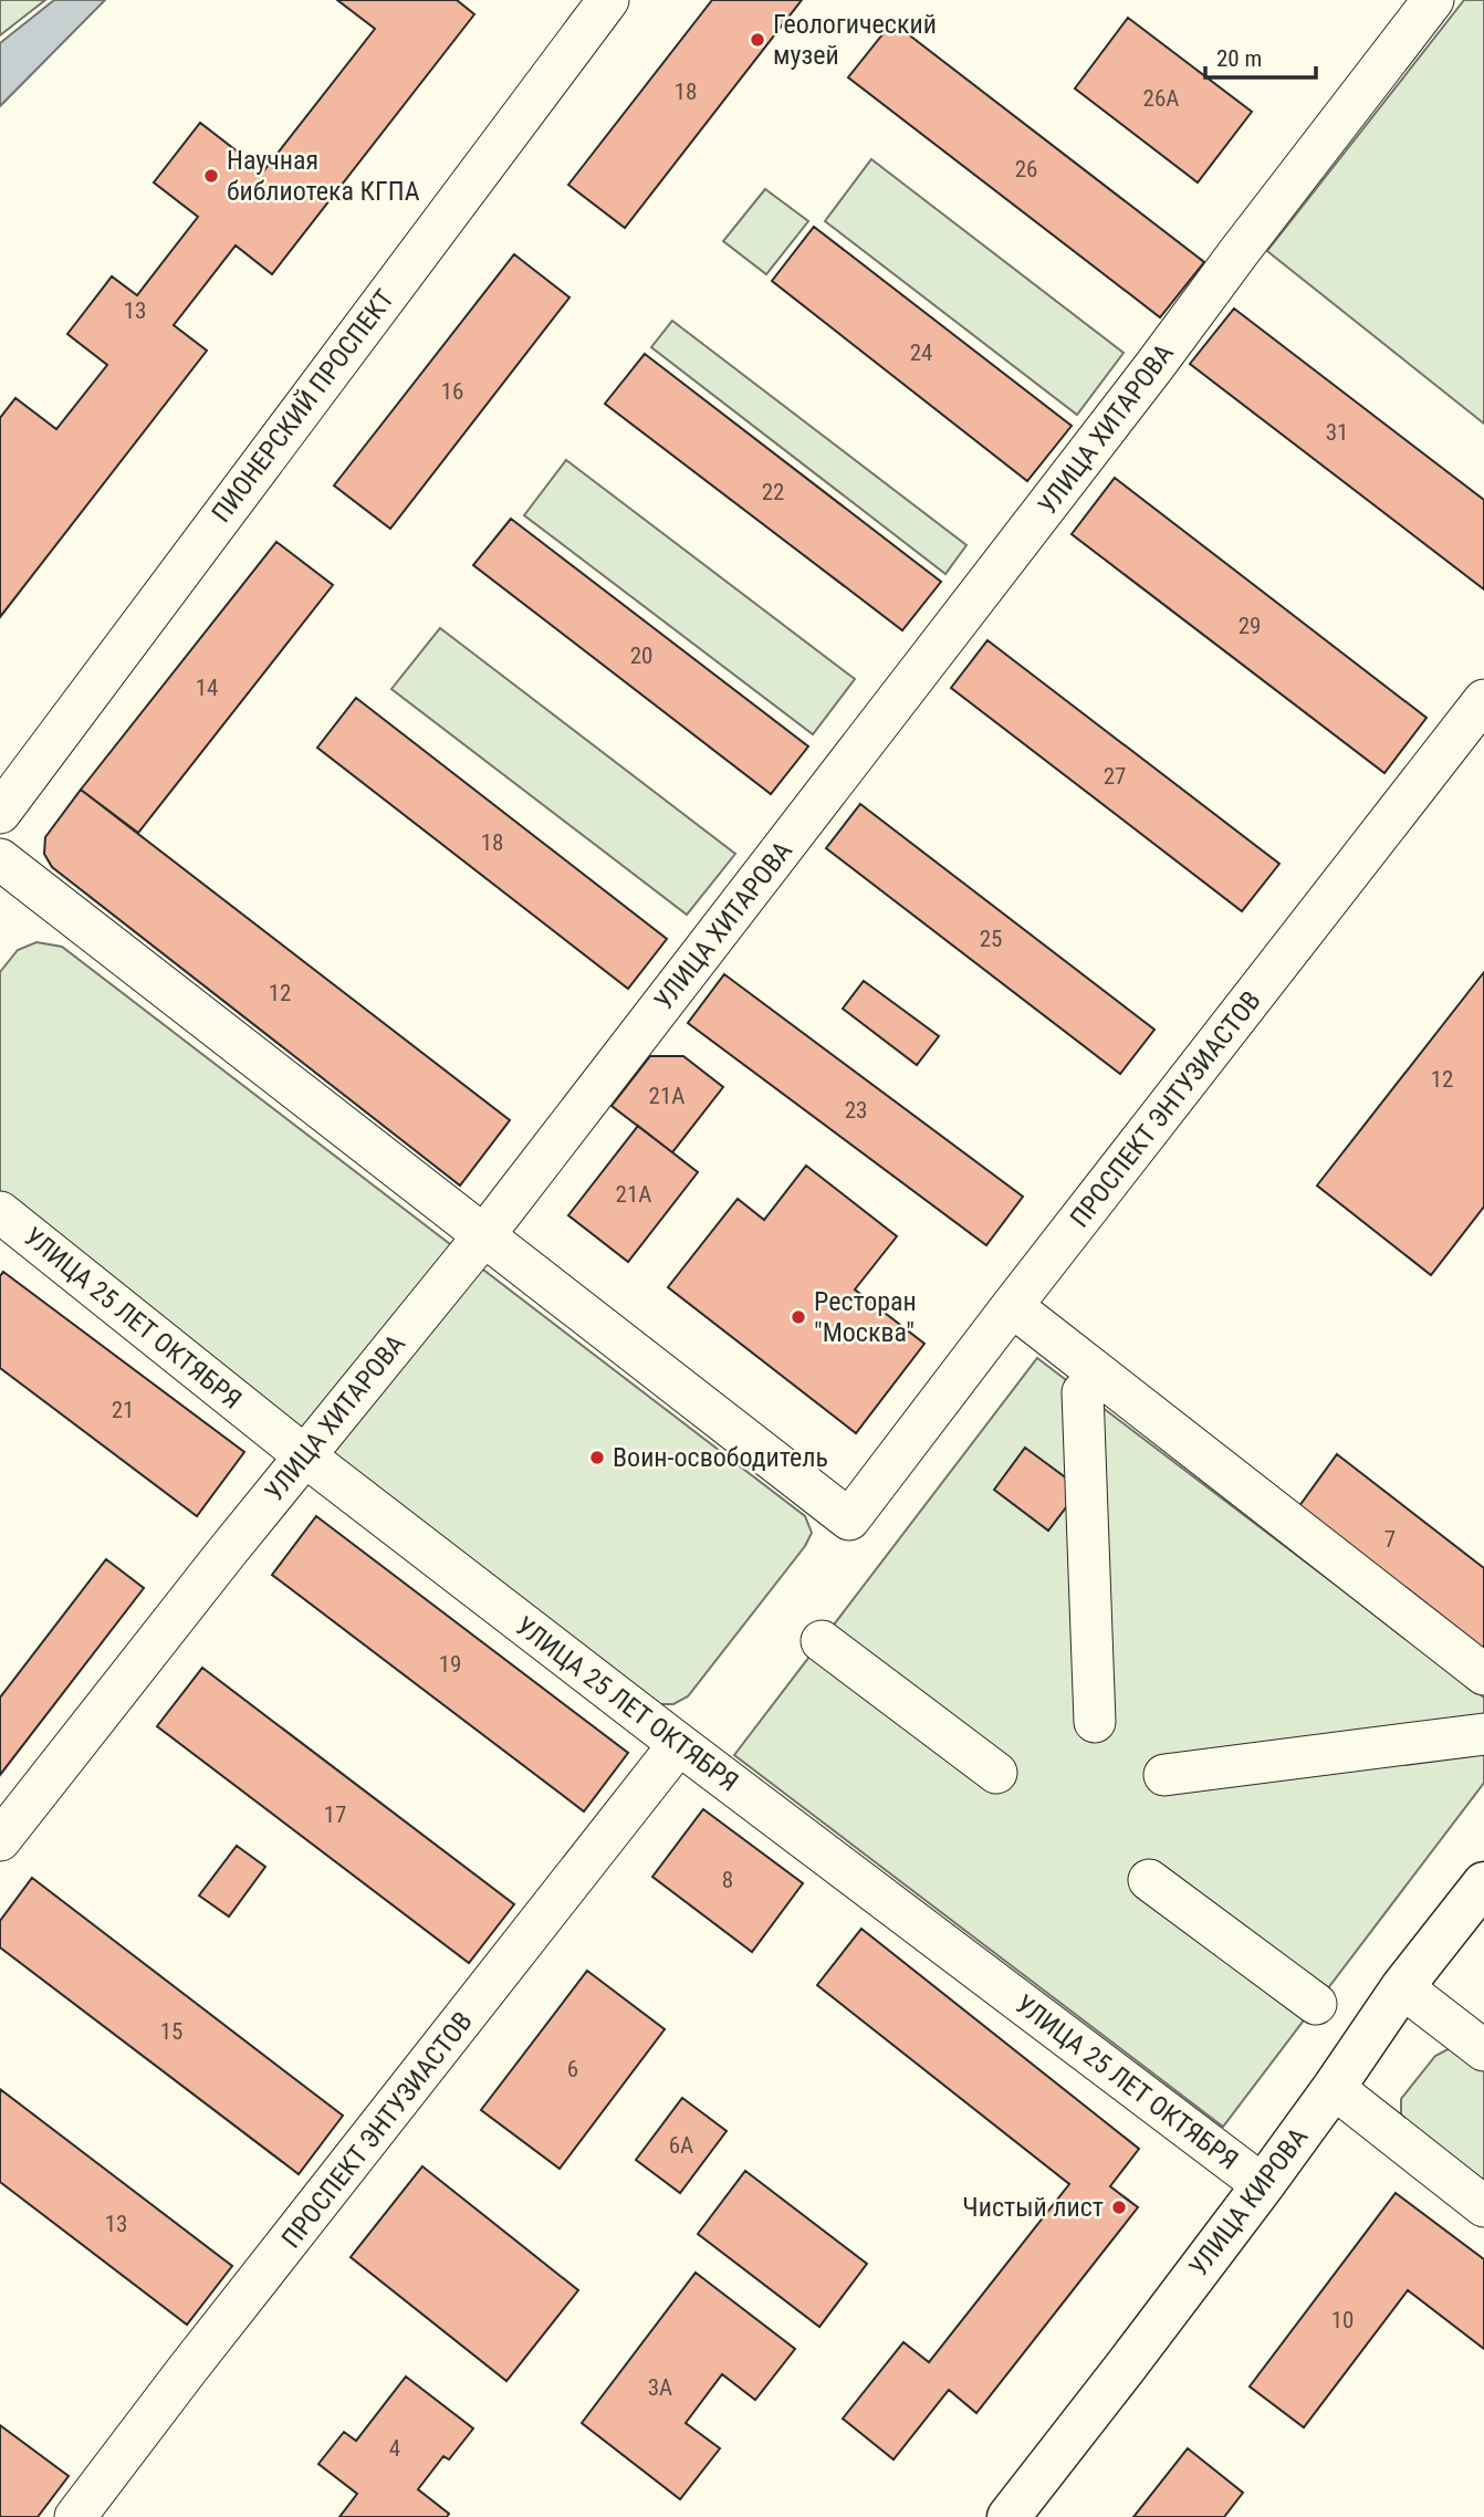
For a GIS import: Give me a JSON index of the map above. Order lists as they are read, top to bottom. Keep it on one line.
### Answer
{"streets":{"main road":["УЛИЦА КИРОВА"],"street":["ПИОНЕРСКИЙ ПРОСПЕКТ","УЛИЦА ХИТАРОВА","ПРОСПЕКТ ЭНТУЗИАСТОВ","УЛИЦА 25 ЛЕТ ОКТЯБРЯ"]},"crossings":[["УЛИЦА ХИТАРОВА","ПРОСПЕКТ ЭНТУЗИАСТОВ"],["УЛИЦА ХИТАРОВА","УЛИЦА 25 ЛЕТ ОКТЯБРЯ"],["ПРОСПЕКТ ЭНТУЗИАСТОВ","УЛИЦА 25 ЛЕТ ОКТЯБРЯ"],["УЛИЦА 25 ЛЕТ ОКТЯБРЯ","УЛИЦА КИРОВА"]],"places":["Геологический музей","Научная библиотека КГПА","Ресторан \"Москва\"","Воин-освободитель","Чистый лист"],"house_numbers":["18","26А","26","13","24","16","31","22","29","20","14","27","18","25","12","12","21А","23","21А","21","7","19","17","8","15","6","6А","13","10","3А","4"],"scale_bar":"20 m"}
